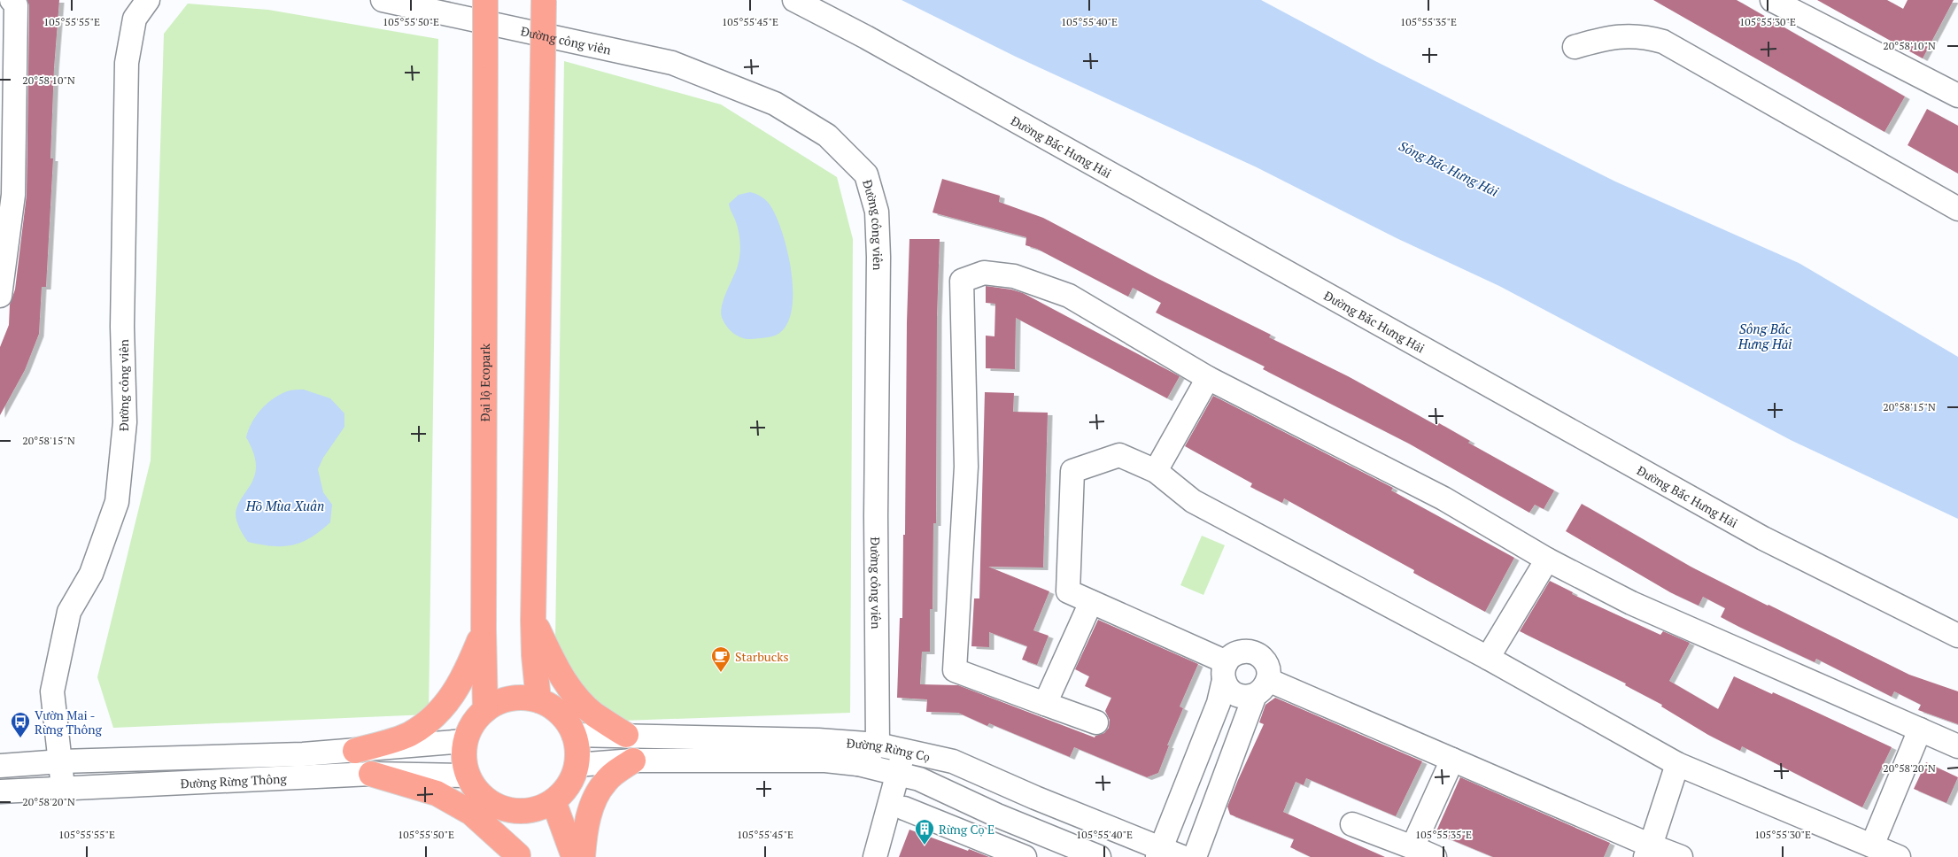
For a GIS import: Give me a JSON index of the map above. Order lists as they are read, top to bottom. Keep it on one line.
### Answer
{"streets":{"highway":["Đại lộ Ecopark"],"street":["Đường công viên","Đường Bắc Hưng Hải","Đường Rừng Cọ","Đường Rừng Thông"]},"crossings":[["Đường công viên","Đường Rừng Cọ"],["Đường công viên","Đường Rừng Thông"],["Đại lộ Ecopark","Đường Rừng Cọ"],["Đại lộ Ecopark","Đường Rừng Thông"],["Đường Rừng Cọ","Đường Rừng Thông"]],"water":["Sông Bắc Hưng Hải","Hồ Mùa Xuân"],"places":{"cafe":["Starbucks"],"bus stop":["Vườn Mai - Rừng Thông"],"building":["Rừng Cọ E"]},"coordinates":["105°55'55\"E","105°55'50\"E","105°55'45\"E","105°55'40\"E","105°55'35\"E","105°55'30\"E","20°58'10\"N","20°58'15\"N","20°58'20\"N"]}
